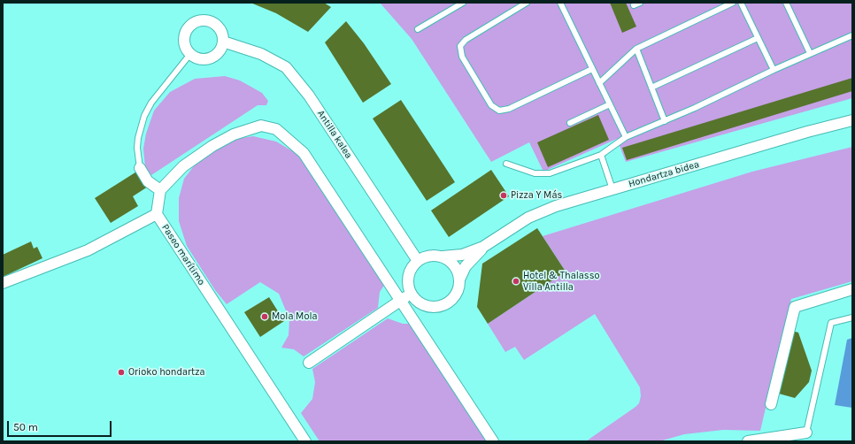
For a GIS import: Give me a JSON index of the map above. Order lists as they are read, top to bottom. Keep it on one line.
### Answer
{"streets":{"street":["Antilla kalea","Hondartza bidea","Paseo marítimo"]},"places":["Pizza Y Más","Hotel & Thalasso Villa Antilla","Mola Mola","Orioko hondartza"],"scale_bar":"50 m"}
